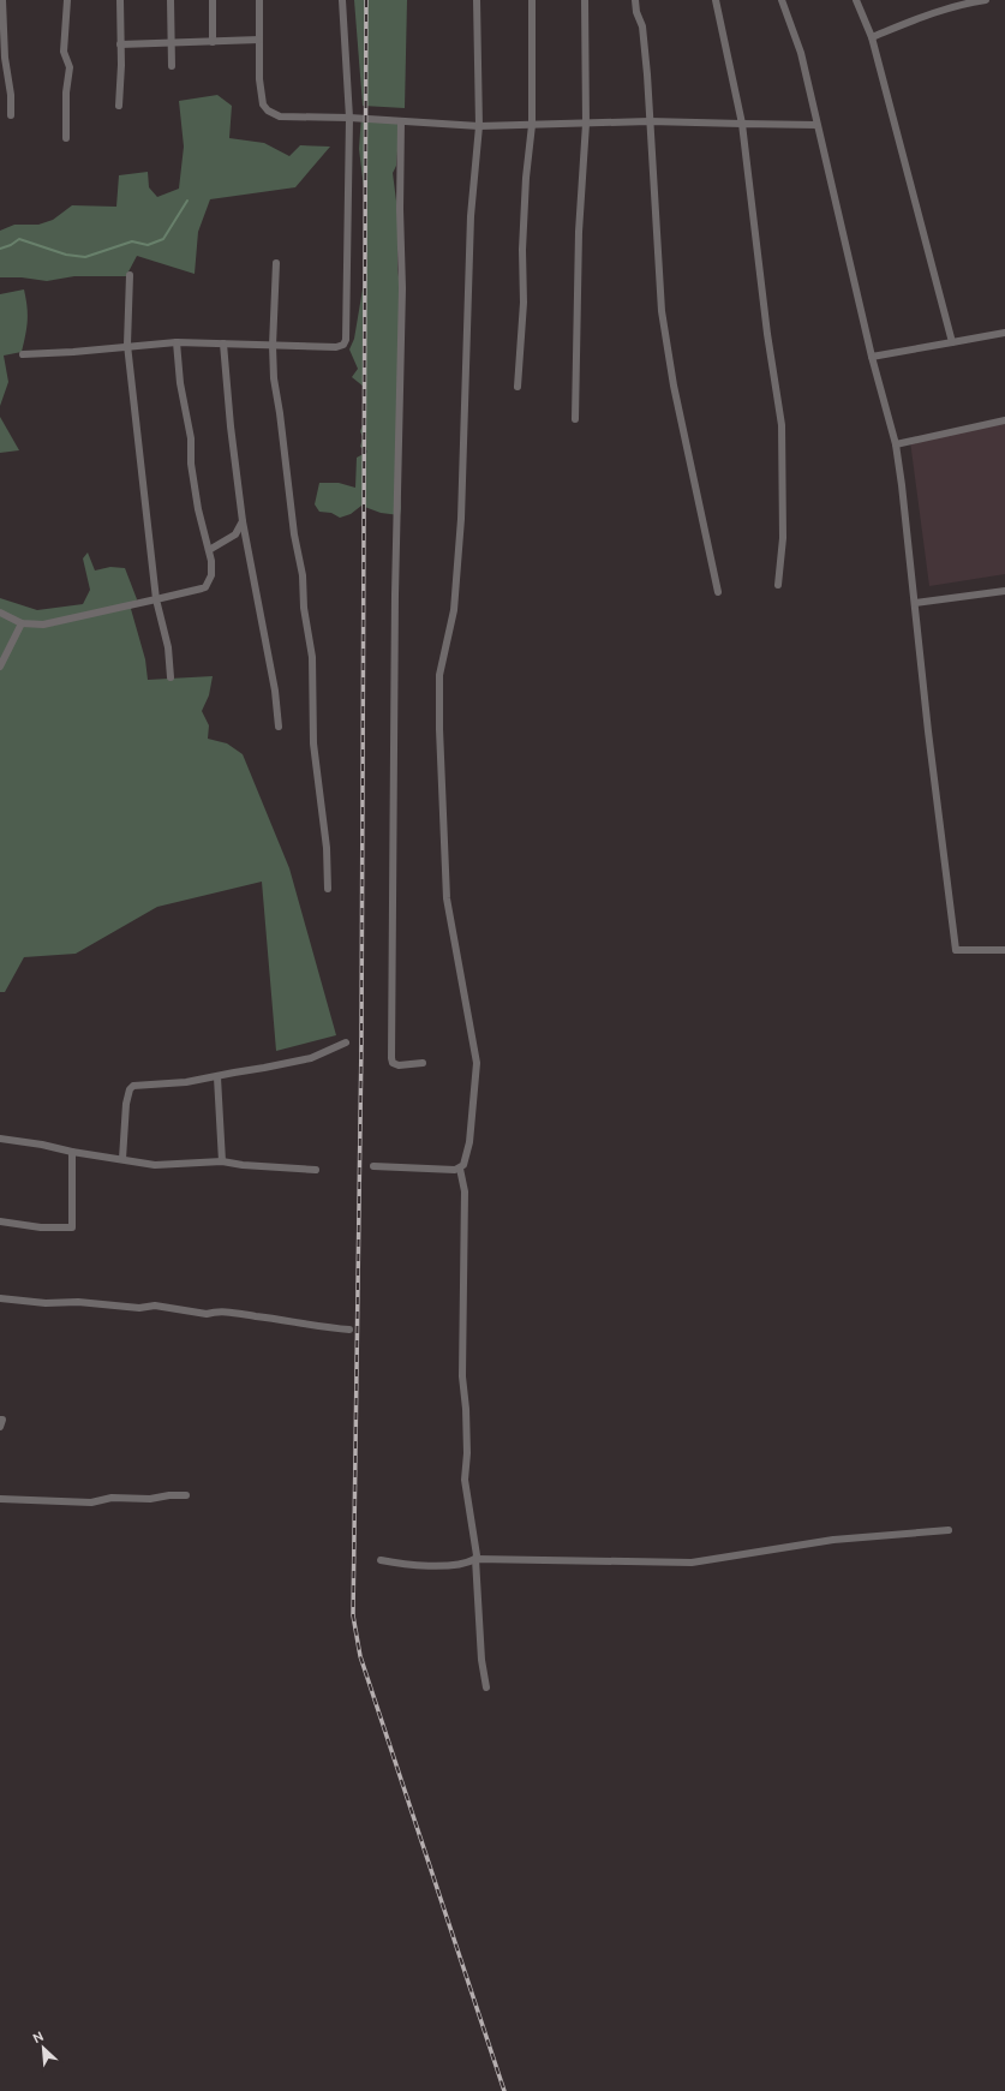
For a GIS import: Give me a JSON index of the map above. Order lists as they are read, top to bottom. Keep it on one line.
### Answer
{"north":"top left"}
